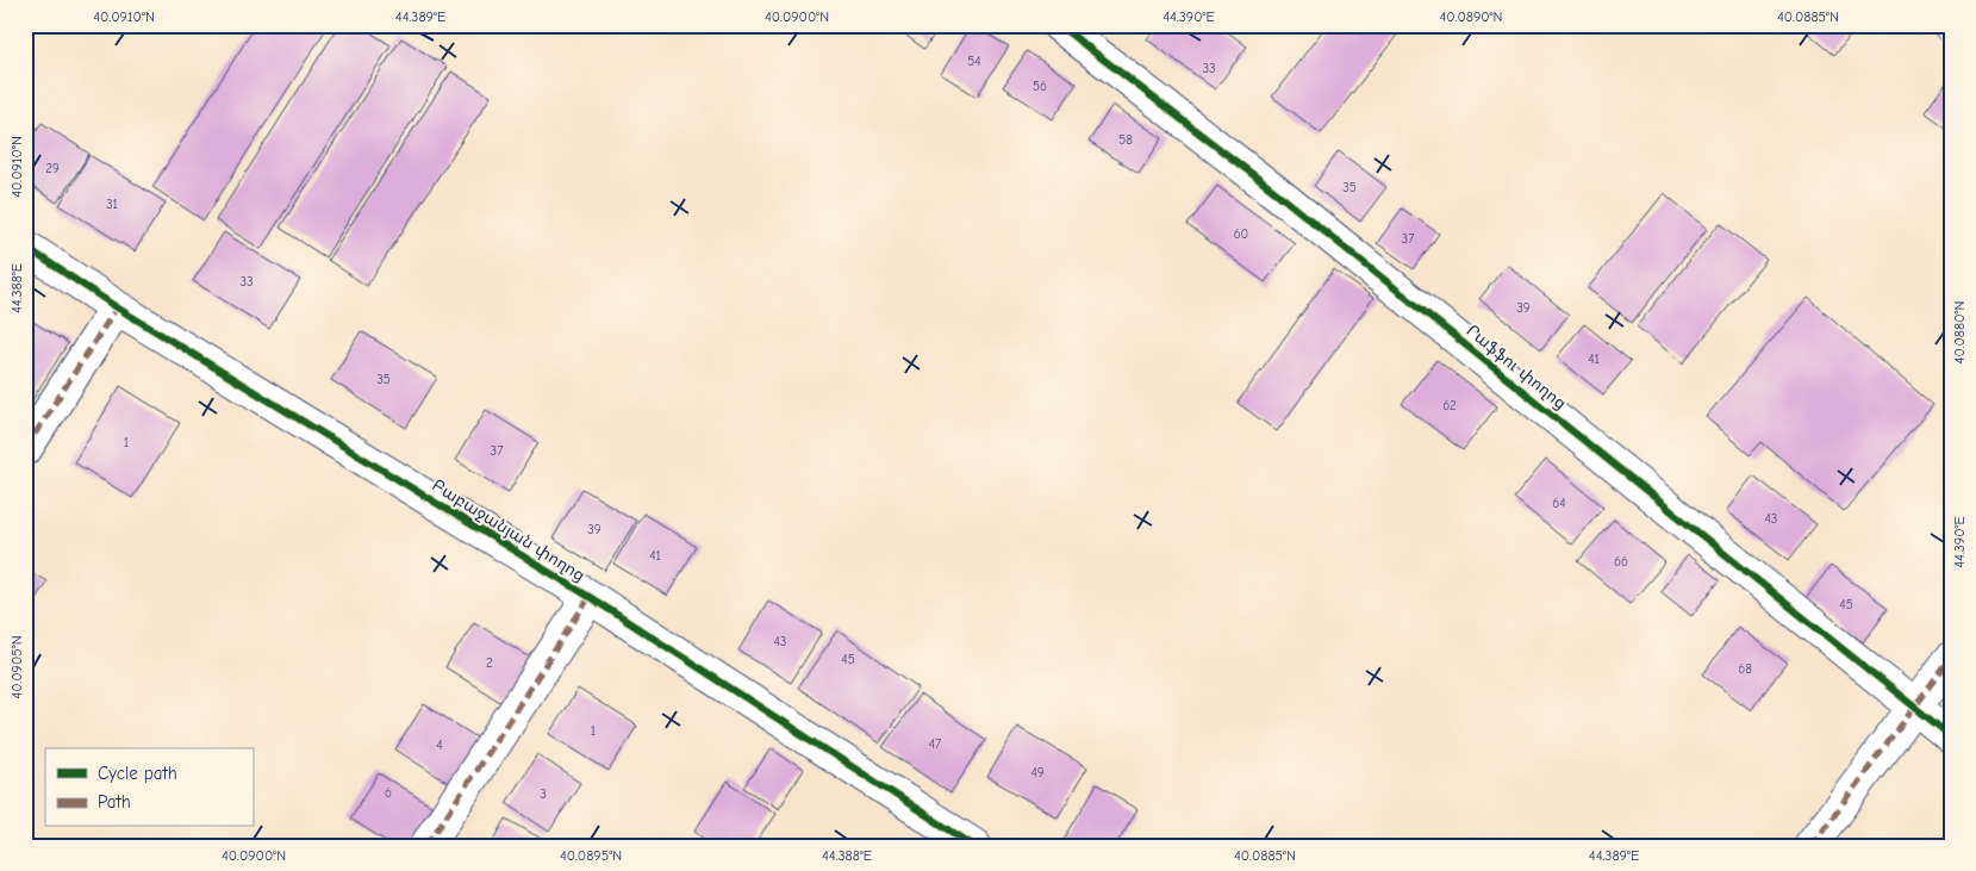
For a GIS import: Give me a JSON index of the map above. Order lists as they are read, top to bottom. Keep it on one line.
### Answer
{"streets":{"street":["Րաֆֆու փողոց","Բաբաջանյան փողոց"]},"house_numbers":["54","33","56","58","29","35","31","60","37","33","39","41","35","62","1","37","64","43","39","41","66","45","43","45","2","68","1","47","4","49","6","3"],"legend":["Cycle path","Path"],"coordinates":["40.0910°N","44.389°E","40.0900°N","44.390°E","40.0890°N","40.0885°N","44.388°E","40.0880°N","40.0905°N","40.0895°N"]}
